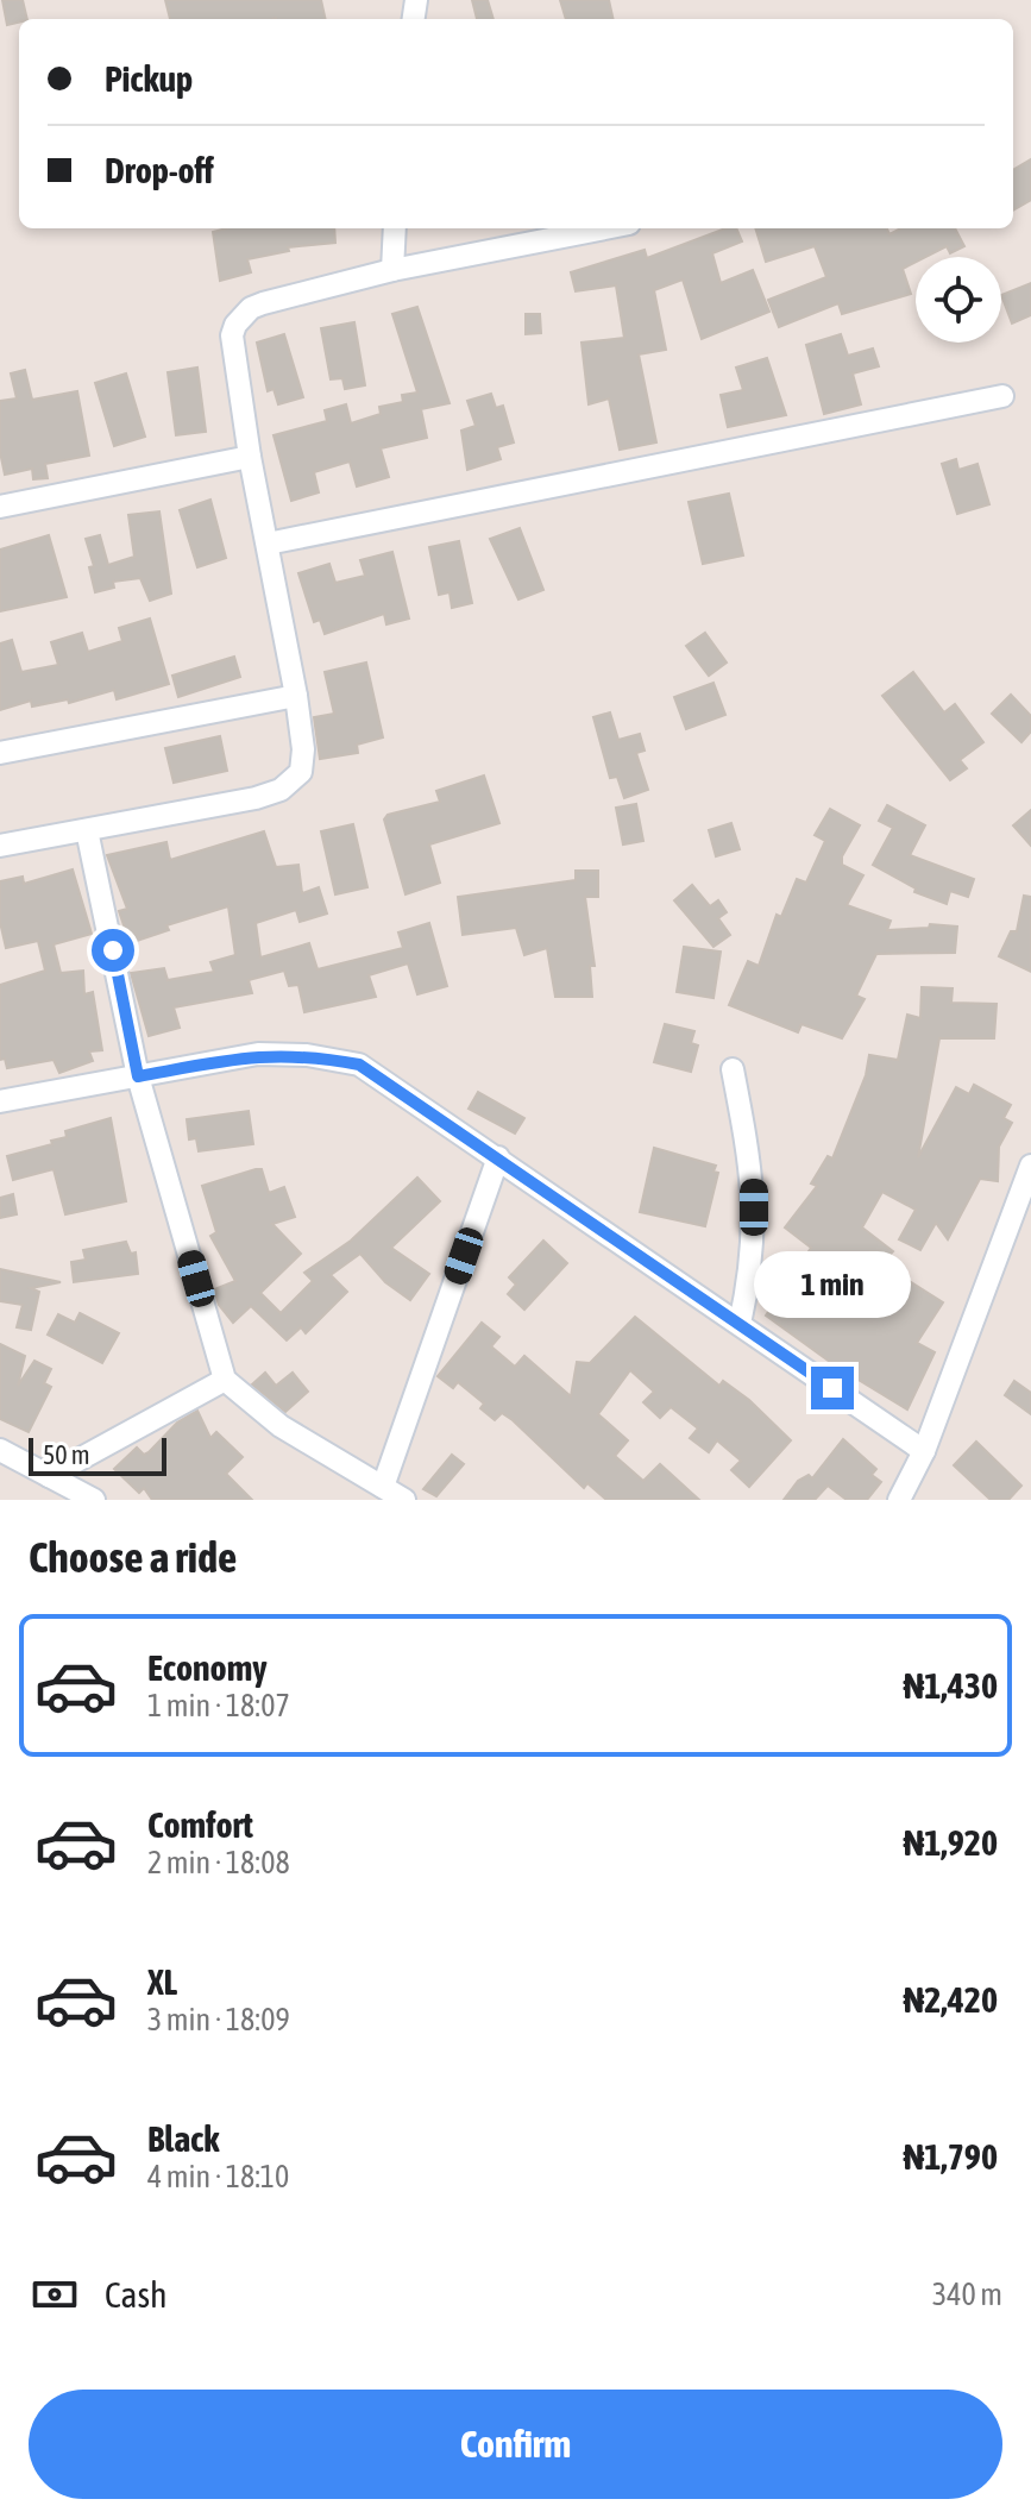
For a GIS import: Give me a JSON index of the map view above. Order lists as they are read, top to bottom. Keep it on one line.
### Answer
{"scale_bar":"50 m","page":{"banner":["Pickup","Drop-off"],"bubble":"1 min","scale":"50 m","heading":"Choose a ride","list":[{"name":"Economy","note":"1 min · 18:07","value":"₦1,430"},{"name":"Comfort","note":"2 min · 18:08","value":"₦1,920"},{"name":"XL","note":"3 min · 18:09","value":"₦2,420"},{"name":"Black","note":"4 min · 18:10","value":"₦1,790"}],"pay":["Cash","340 m"],"buttons":"Confirm"}}
